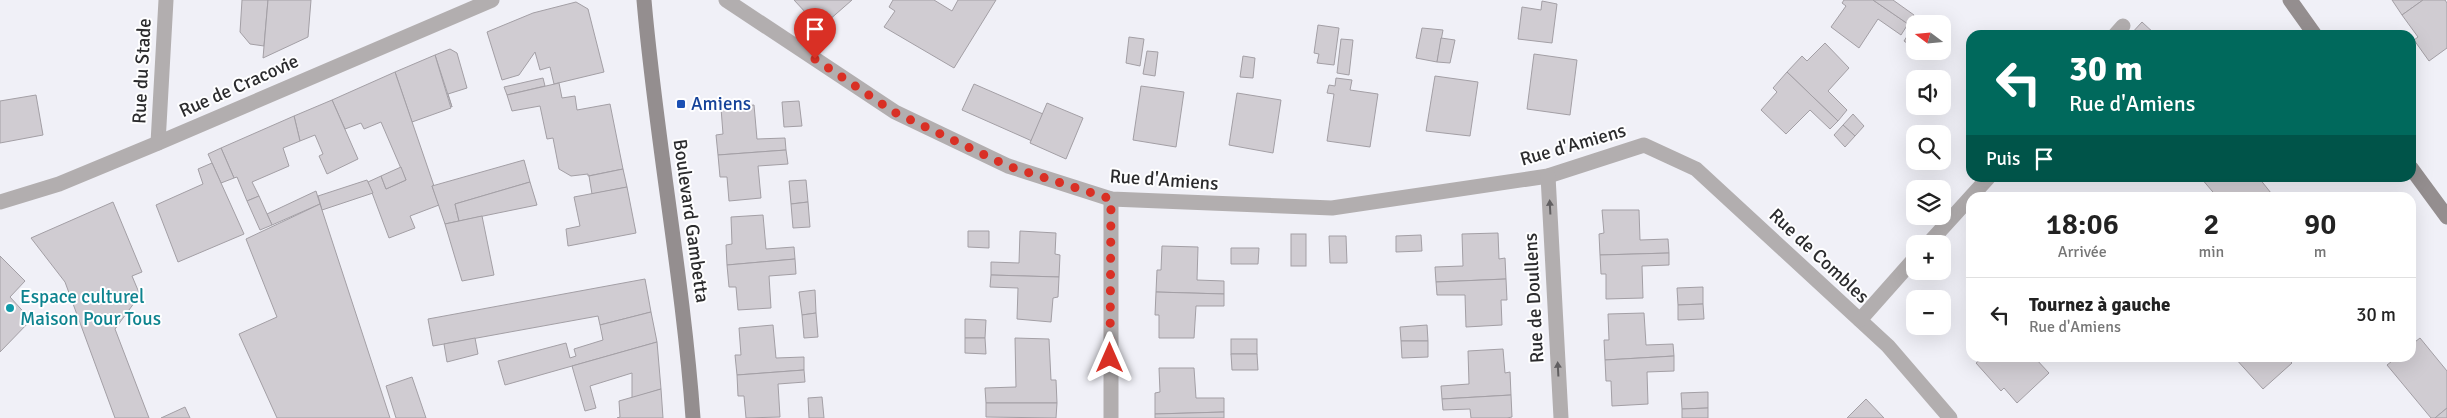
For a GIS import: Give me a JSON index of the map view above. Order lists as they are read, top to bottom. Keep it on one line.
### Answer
{"streets":{"street":["Rue du Stade","Rue de Cracovie","Rue d'Amiens","Boulevard Gambetta","Rue de Combles","Rue de Doullens"]},"crossings":[["Rue du Stade","Rue de Cracovie"],["Rue d'Amiens","Rue de Combles"],["Rue d'Amiens","Rue de Doullens"]],"one_way":["Rue de Doullens"],"places":{"transit":["Amiens"],"other":["Espace culturel Maison Pour Tous"]},"north":"left","page":{"map_buttons":["+","−"],"turn":["30 m","Rue d'Amiens"],"then":"Puis","eta":["18:06","Arrivée","2","min","90","m"],"list":[{"name":"Tournez à gauche","note":"Rue d'Amiens","value":"30 m"}]}}
